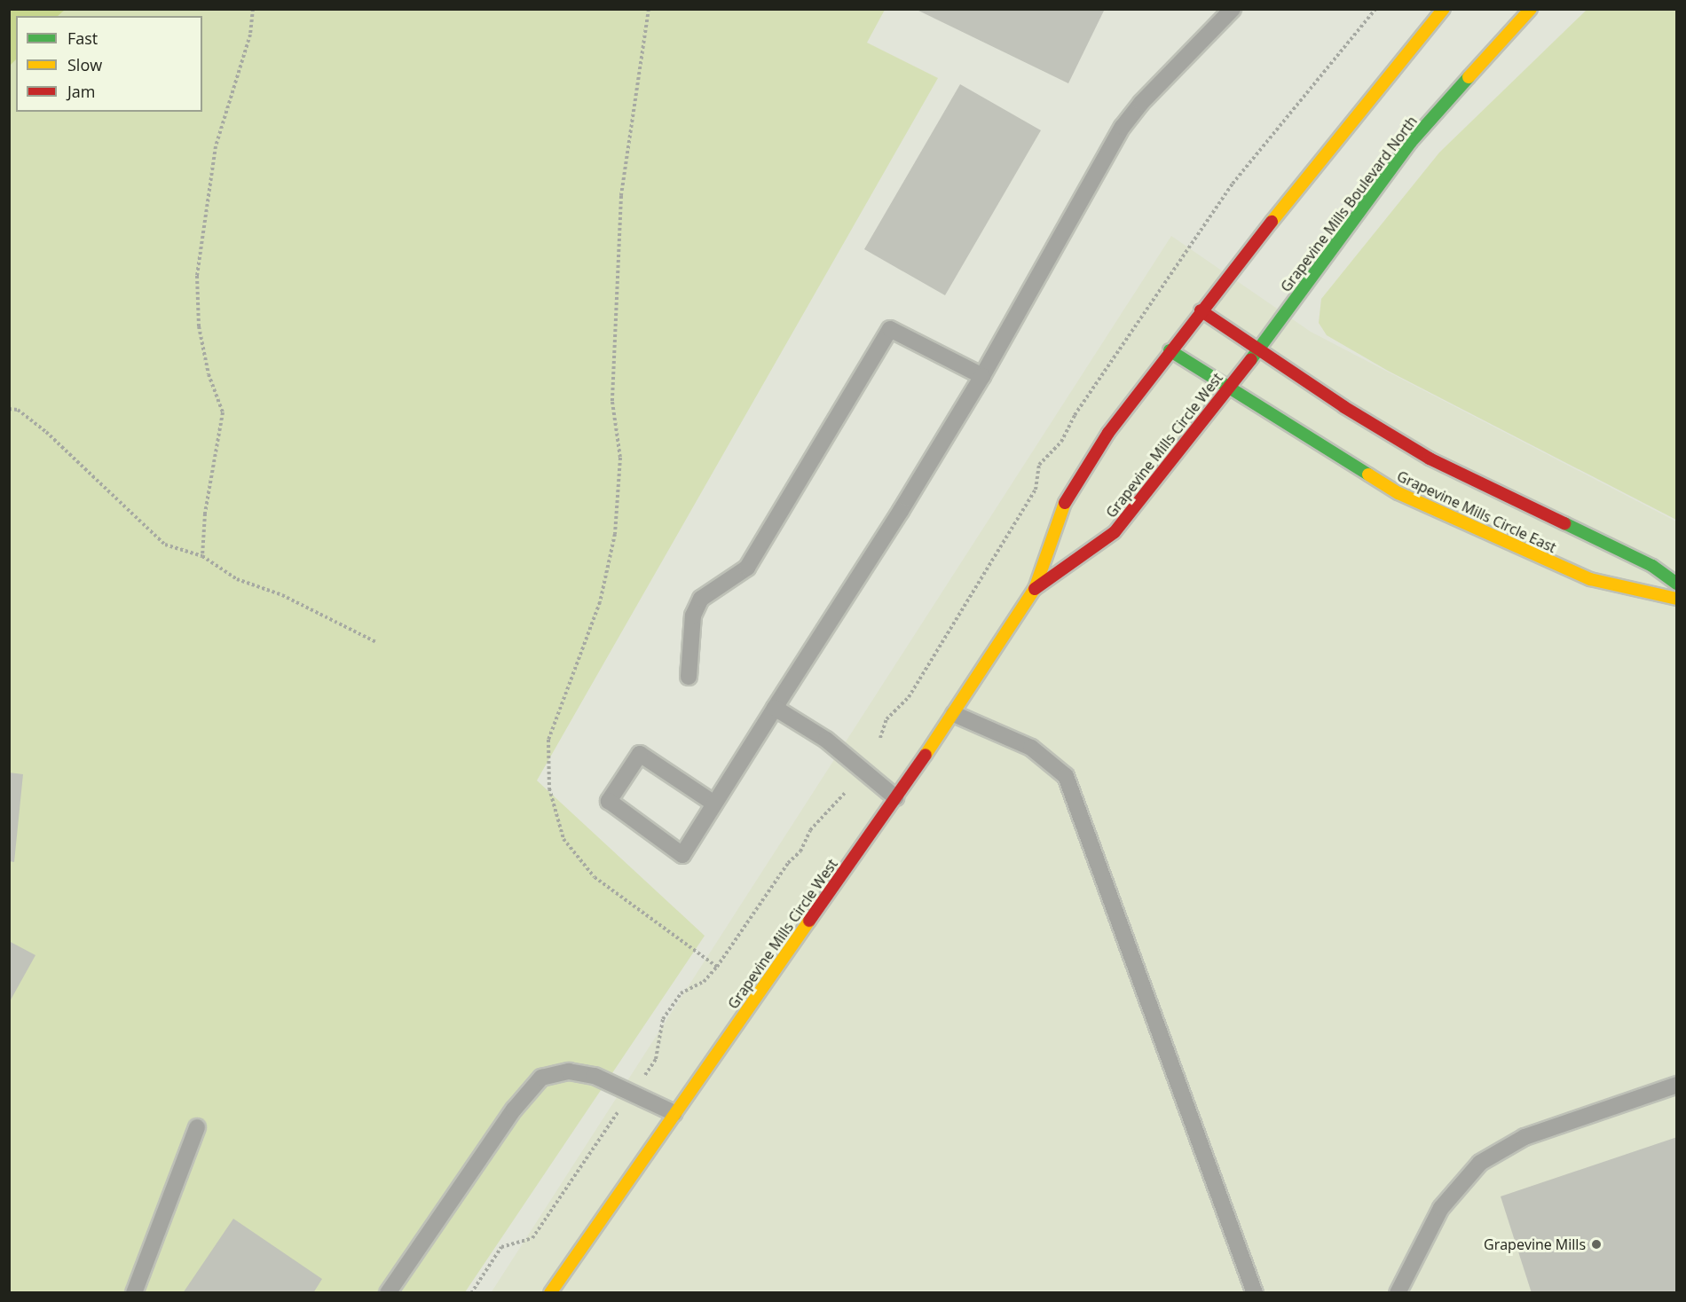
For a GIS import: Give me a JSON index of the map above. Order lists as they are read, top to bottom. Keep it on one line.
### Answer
{"streets":{"street":["Grapevine Mills Boulevard North","Grapevine Mills Circle West","Grapevine Mills Circle East"]},"crossings":[["Grapevine Mills Boulevard North","Grapevine Mills Circle West"],["Grapevine Mills Boulevard North","Grapevine Mills Circle East"],["Grapevine Mills Circle West","Grapevine Mills Circle East"]],"places":["Grapevine Mills"],"legend":["Fast","Slow","Jam"]}
